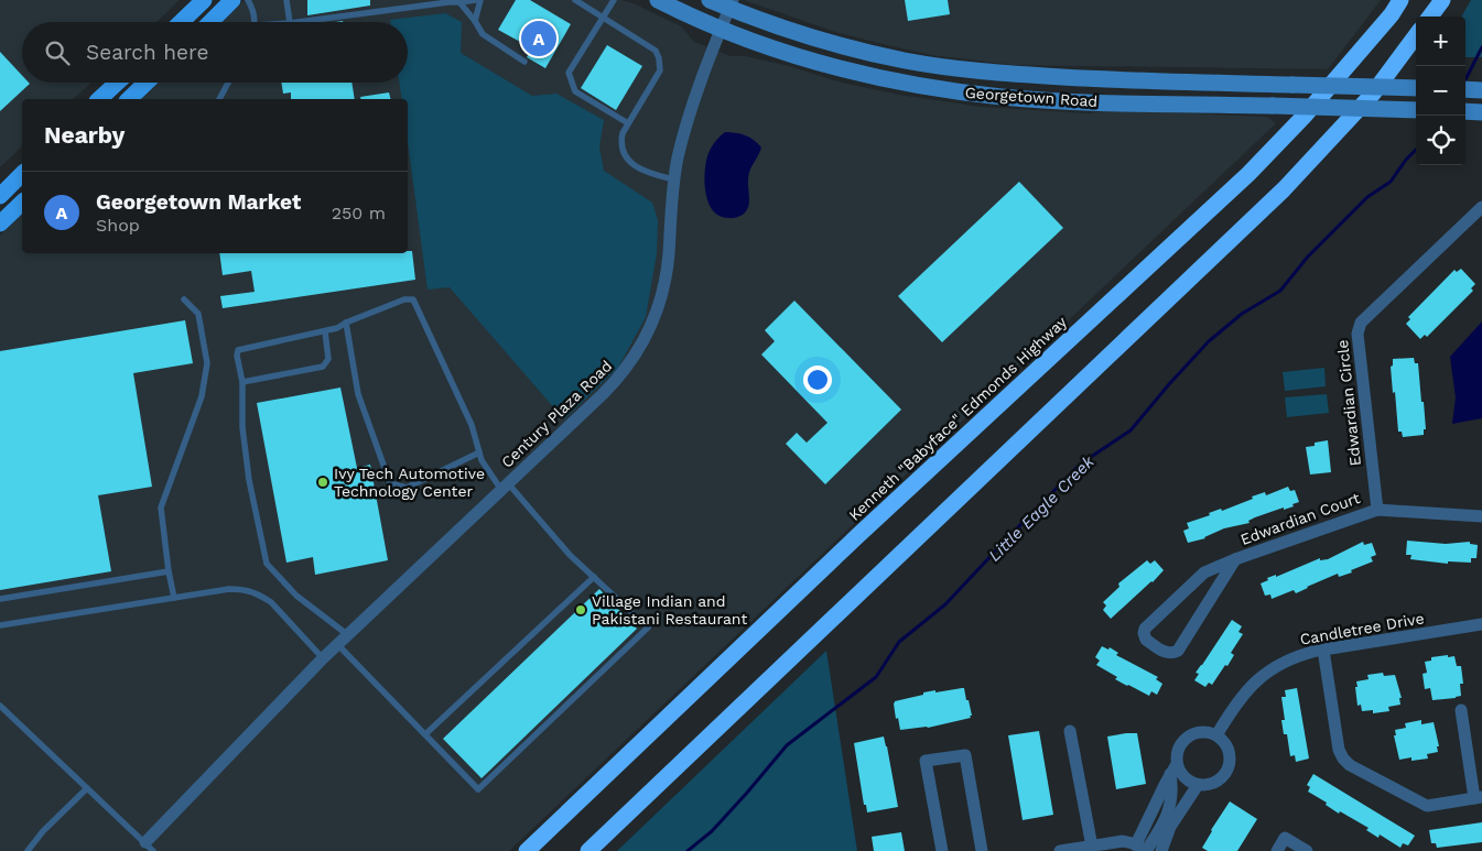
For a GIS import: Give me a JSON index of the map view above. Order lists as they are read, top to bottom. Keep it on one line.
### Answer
{"streets":{"highway":["Kenneth \"Babyface\" Edmonds Highway"],"main road":["Georgetown Road"],"street":["Edwardian Circle","Century Plaza Road","Edwardian Court","Candletree Drive"]},"crossings":[["Georgetown Road","Century Plaza Road"],["Edwardian Circle","Edwardian Court"]],"water":["Little Eagle Creek"],"places":["Ivy Tech Automotive Technology Center","Village Indian and Pakistani Restaurant"],"page":{"map_buttons":["+","−"],"pins":"A","search":"Search here","heading":"Nearby","list":[{"mark":"A","name":"Georgetown Market","note":"Shop","value":"250 m"}]}}
